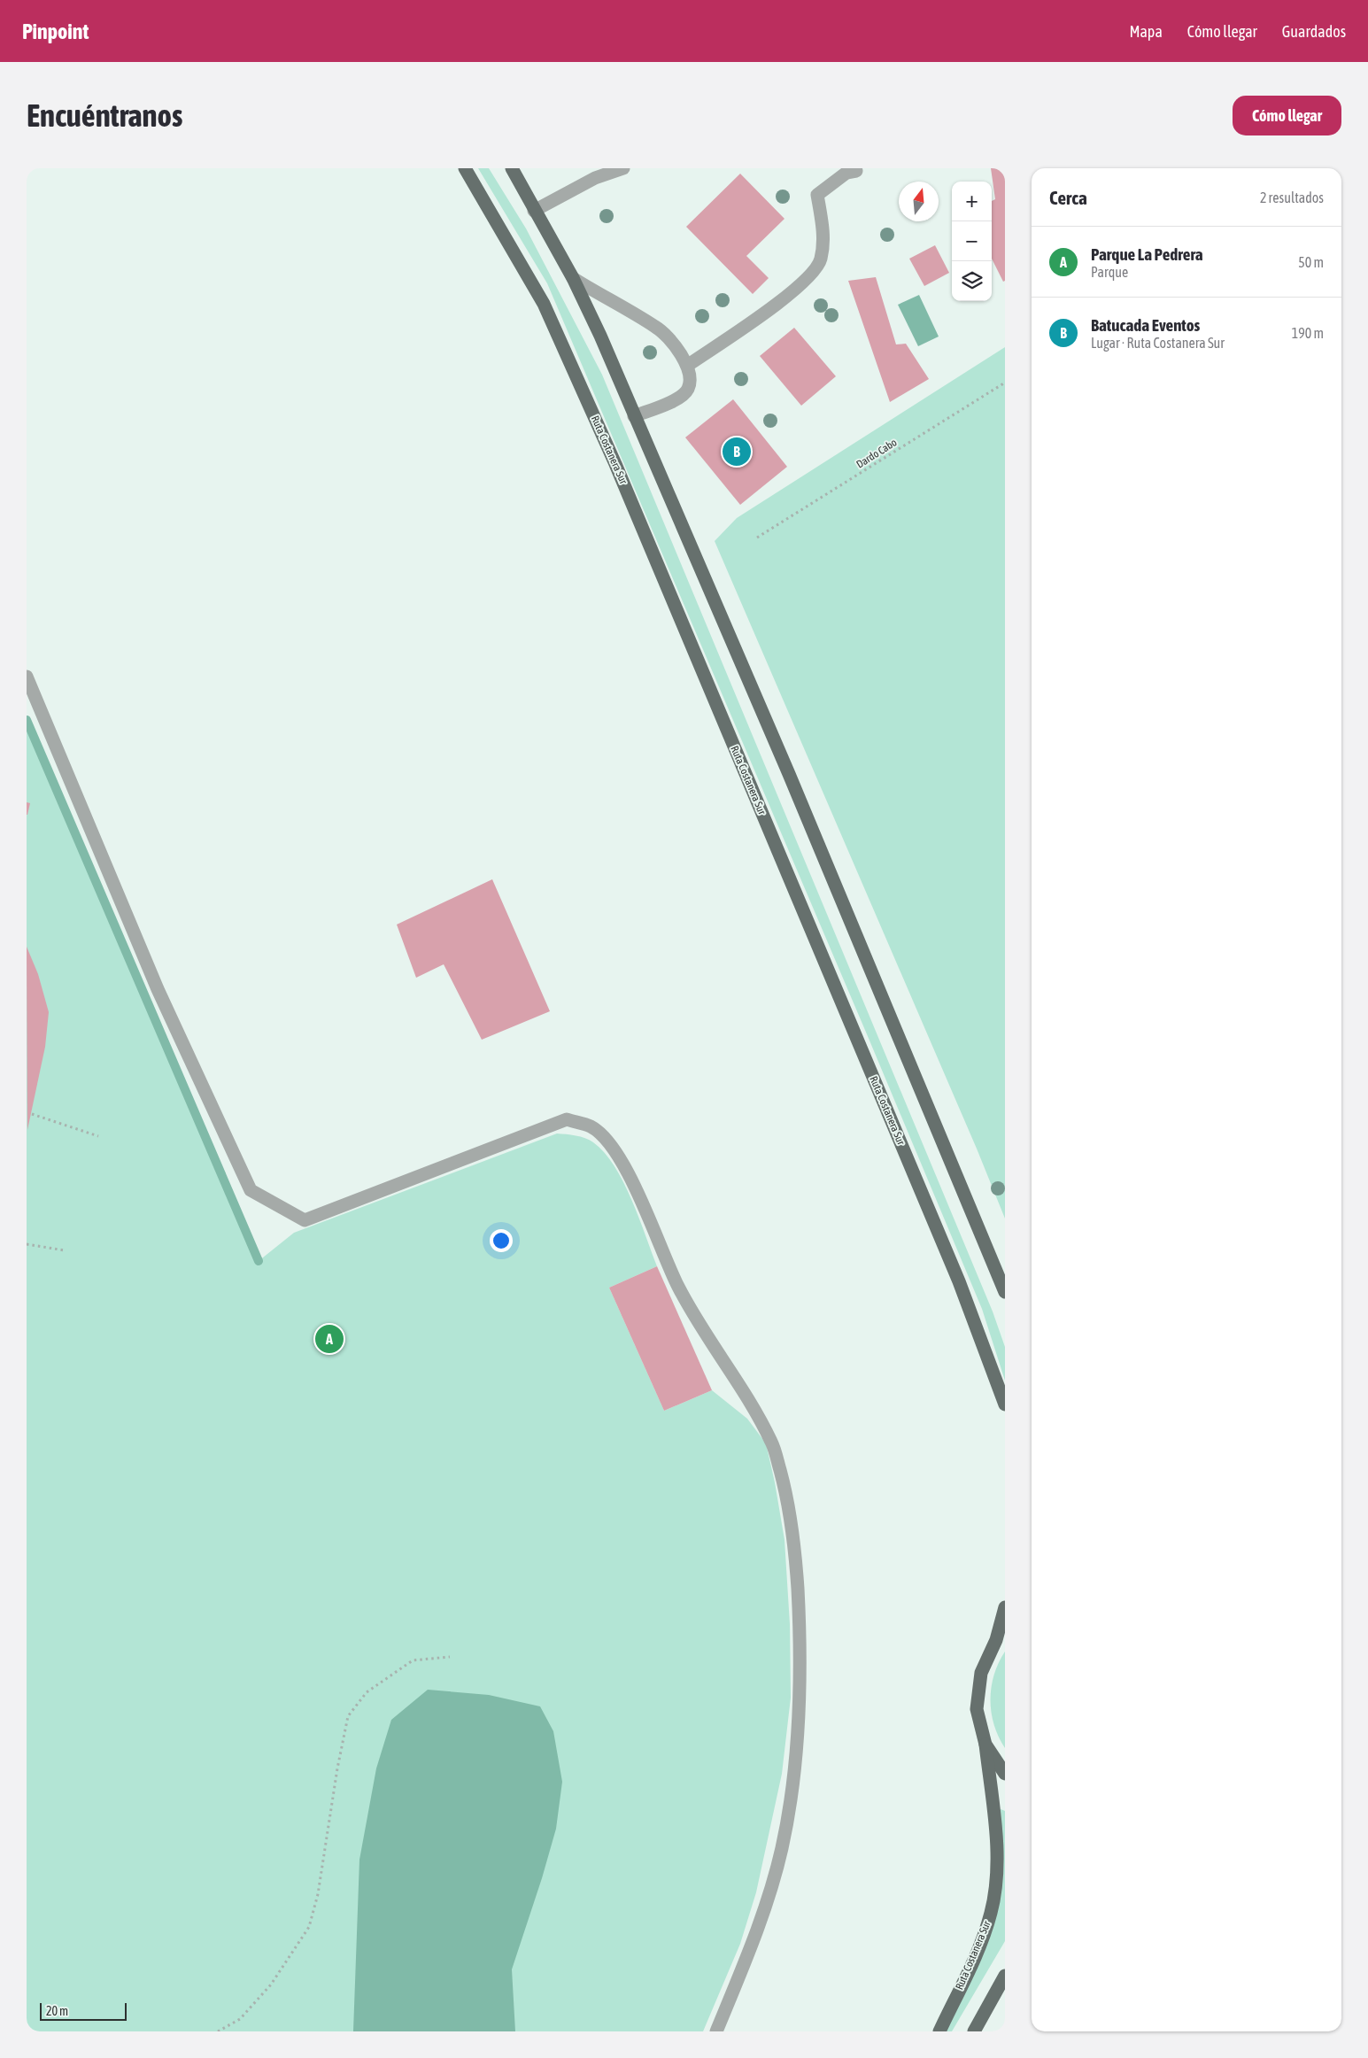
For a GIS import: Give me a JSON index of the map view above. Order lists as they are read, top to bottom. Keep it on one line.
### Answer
{"streets":{"main road":["Ruta Costanera Sur"],"path":["Dardo Cabo"]},"scale_bar":"20 m","north":"top","page":{"header":"Pinpoint","nav":["Mapa","Cómo llegar","Guardados"],"buttons":"Cómo llegar","title":"Encuéntranos","heading":["Cerca","2 resultados"],"map_buttons":["+","−"],"list":[{"mark":"A","name":"Parque La Pedrera","note":"Parque","value":"50 m"},{"mark":"B","name":"Batucada Eventos","note":"Lugar · Ruta Costanera Sur","value":"190 m"}],"pins":["B","A"],"scale":"20 m"}}
